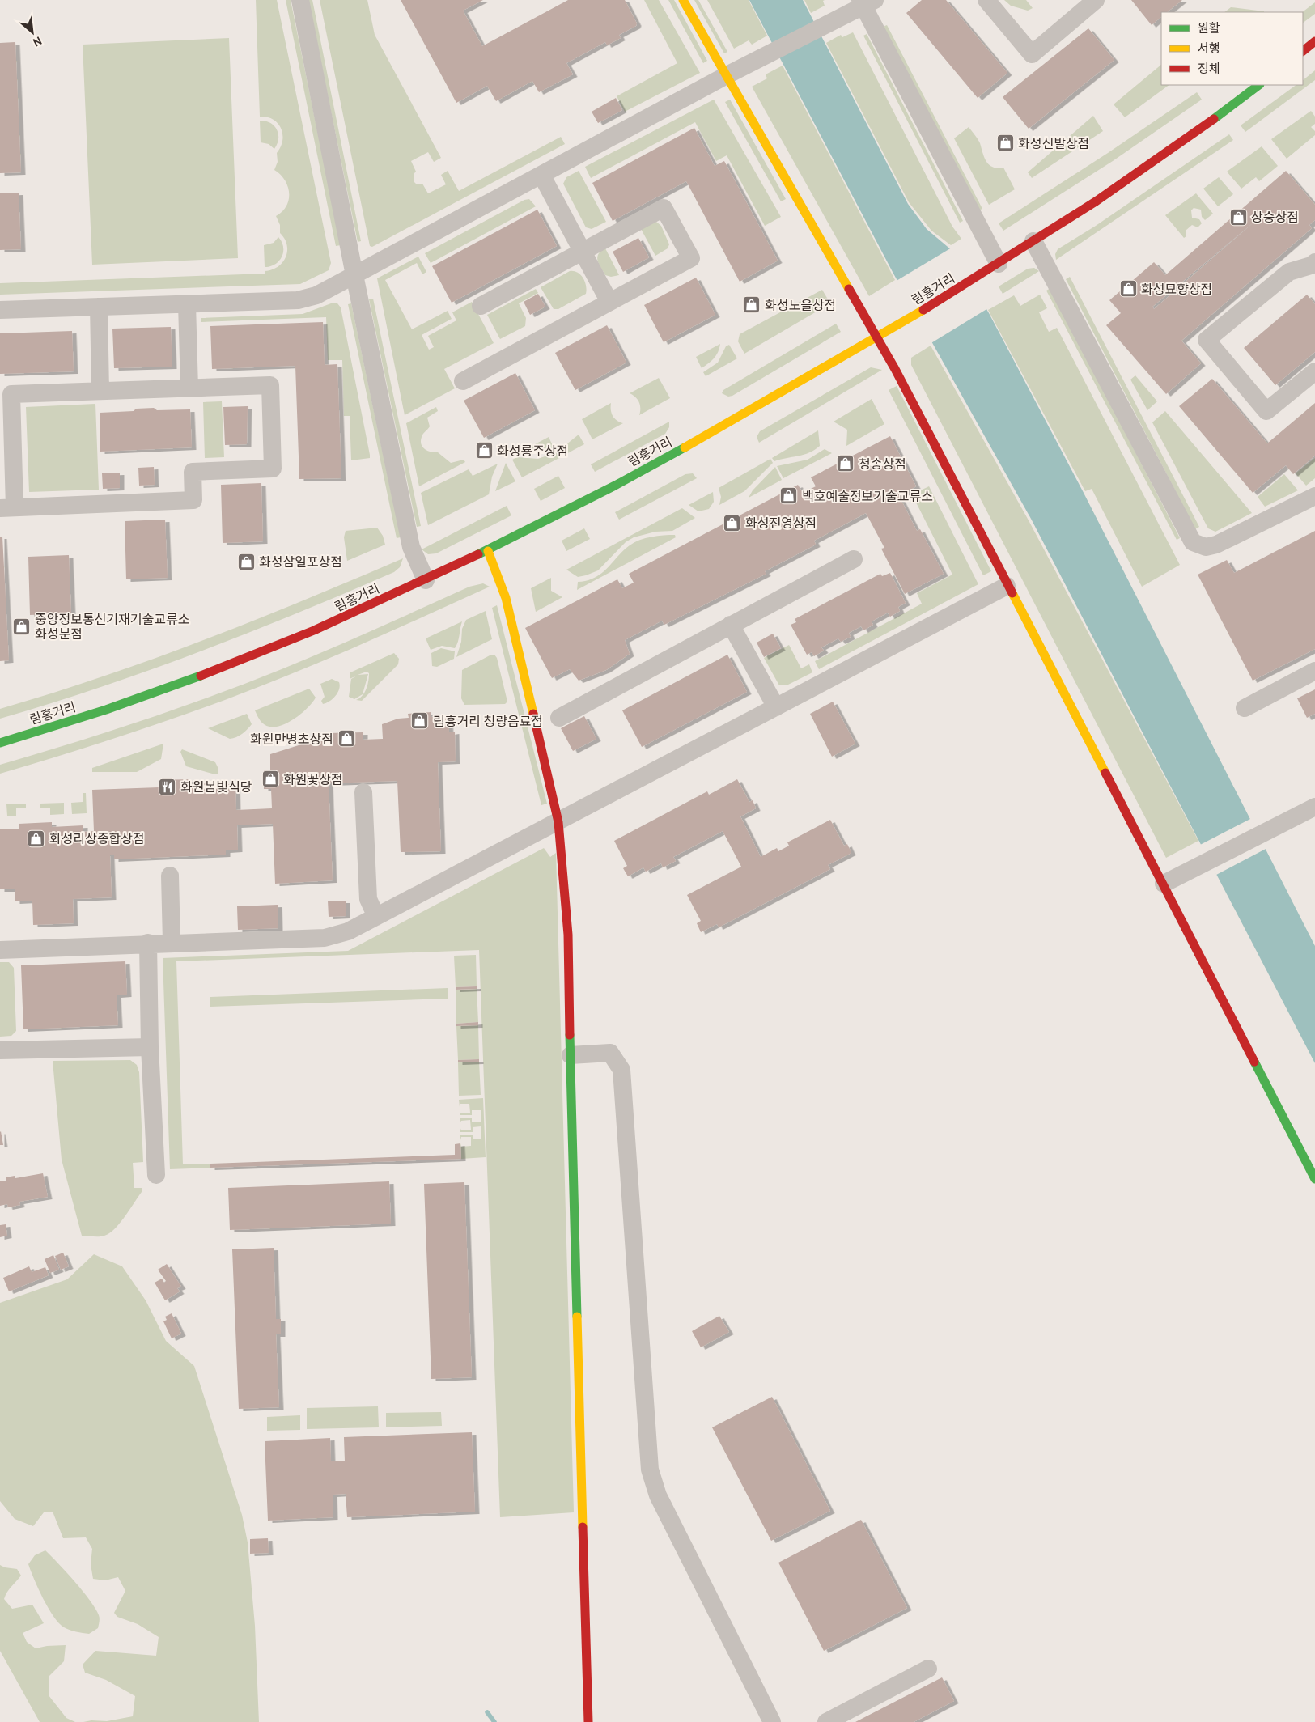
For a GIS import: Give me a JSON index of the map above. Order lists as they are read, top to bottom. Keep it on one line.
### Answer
{"streets":{"street":["림흥거리"]},"places":{"shop":["화성신발상점","상승상점","화성묘향상점","화성노을상점","화성룡주상점","청송상점","백호예술정보기술교류소","화성진영상점","화성삼일포상점","중앙정보통신기재기술교류소 화성분점","림흥거리 청량음료점","화원만병초상점","화원꽃상점","화성리상종합상점"],"restaurant":["화원봄빛식당"]},"legend":["원활","서행","정체"],"north":"bottom right"}
